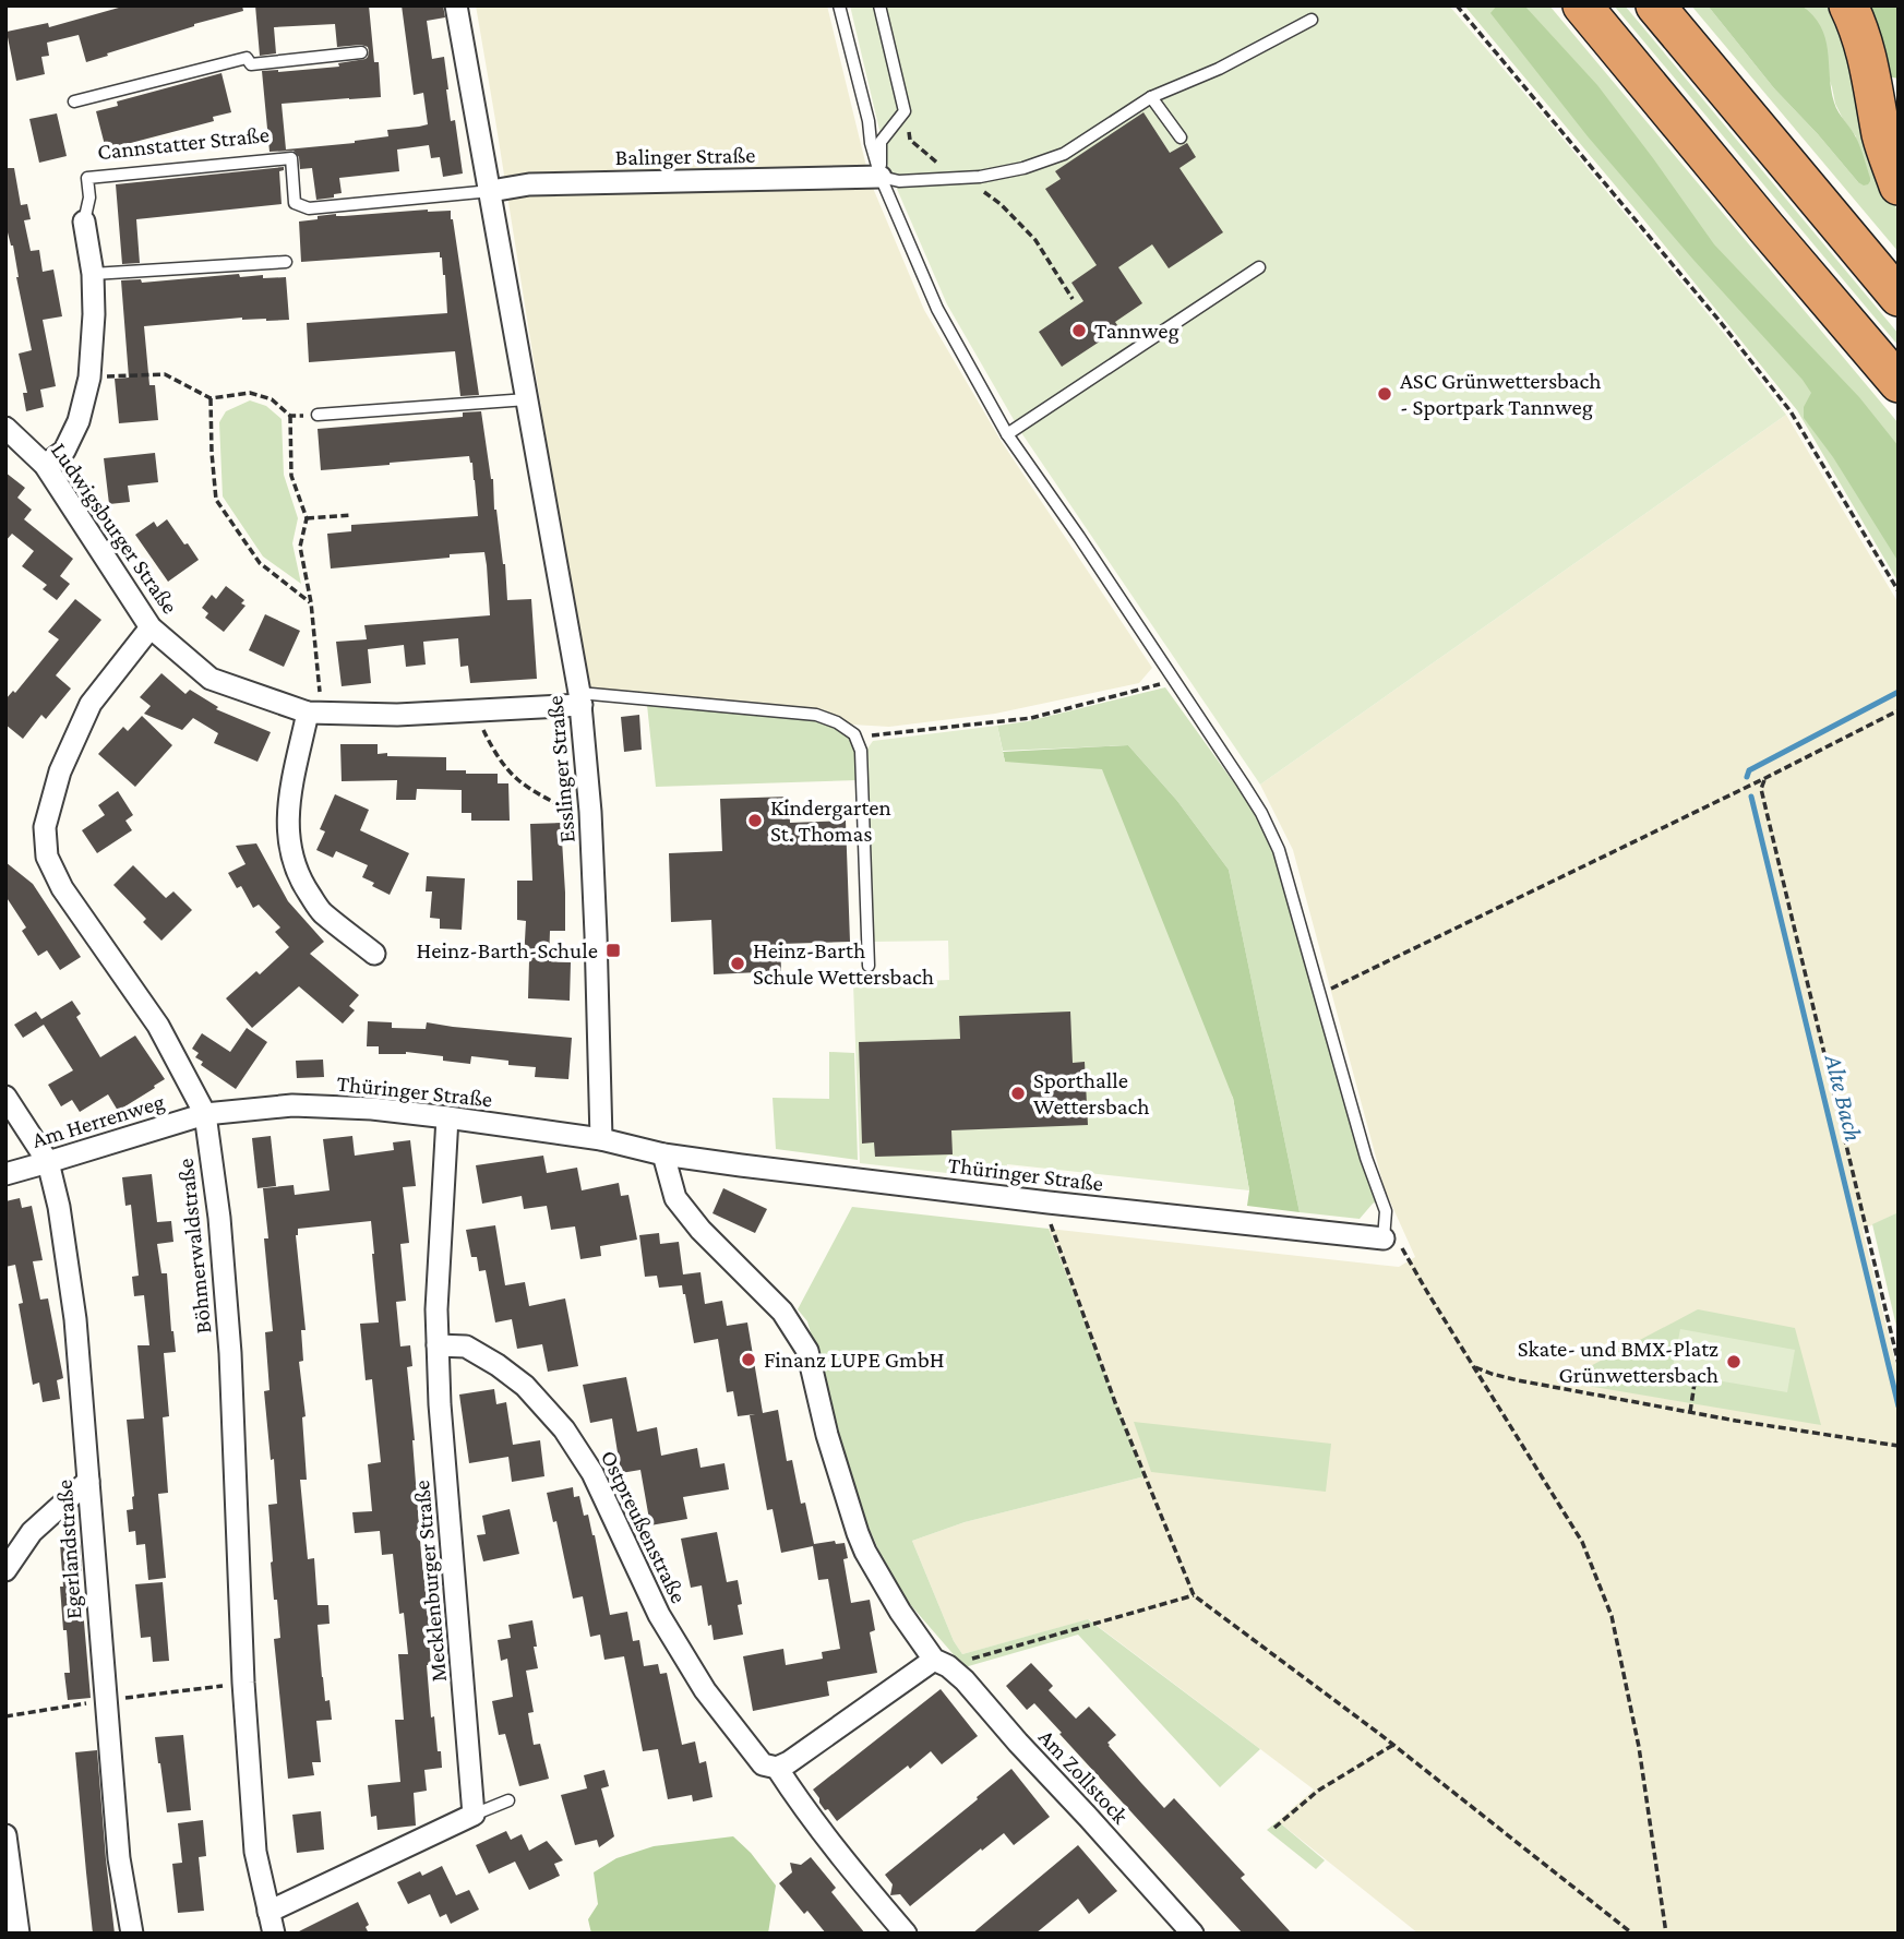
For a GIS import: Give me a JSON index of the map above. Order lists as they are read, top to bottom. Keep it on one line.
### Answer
{"streets":{"street":["Cannstatter Straße","Balinger Straße","Ludwigsburger Straße","Esslinger Straße","Thüringer Straße","Am Herrenweg","Böhmerwaldstraße","Ostpreußenstraße","Egerlandstraße","Mecklenburger Straße","Am Zollstock"]},"crossings":[["Cannstatter Straße","Balinger Straße"],["Cannstatter Straße","Ludwigsburger Straße"],["Cannstatter Straße","Esslinger Straße"],["Balinger Straße","Esslinger Straße"],["Ludwigsburger Straße","Esslinger Straße"],["Ludwigsburger Straße","Böhmerwaldstraße"],["Esslinger Straße","Thüringer Straße"],["Thüringer Straße","Am Herrenweg"],["Thüringer Straße","Böhmerwaldstraße"],["Thüringer Straße","Mecklenburger Straße"],["Am Herrenweg","Böhmerwaldstraße"],["Am Herrenweg","Egerlandstraße"],["Ostpreußenstraße","Mecklenburger Straße"]],"water":["Alte Bach"],"places":{"other":["Tannweg","ASC Grünwettersbach - Sportpark Tannweg","Kindergarten St. Thomas","Heinz-Barth Schule Wettersbach","Sporthalle Wettersbach","Finanz LUPE GmbH","Skate- und BMX-Platz Grünwettersbach"],"transit":["Heinz-Barth-Schule"]}}
